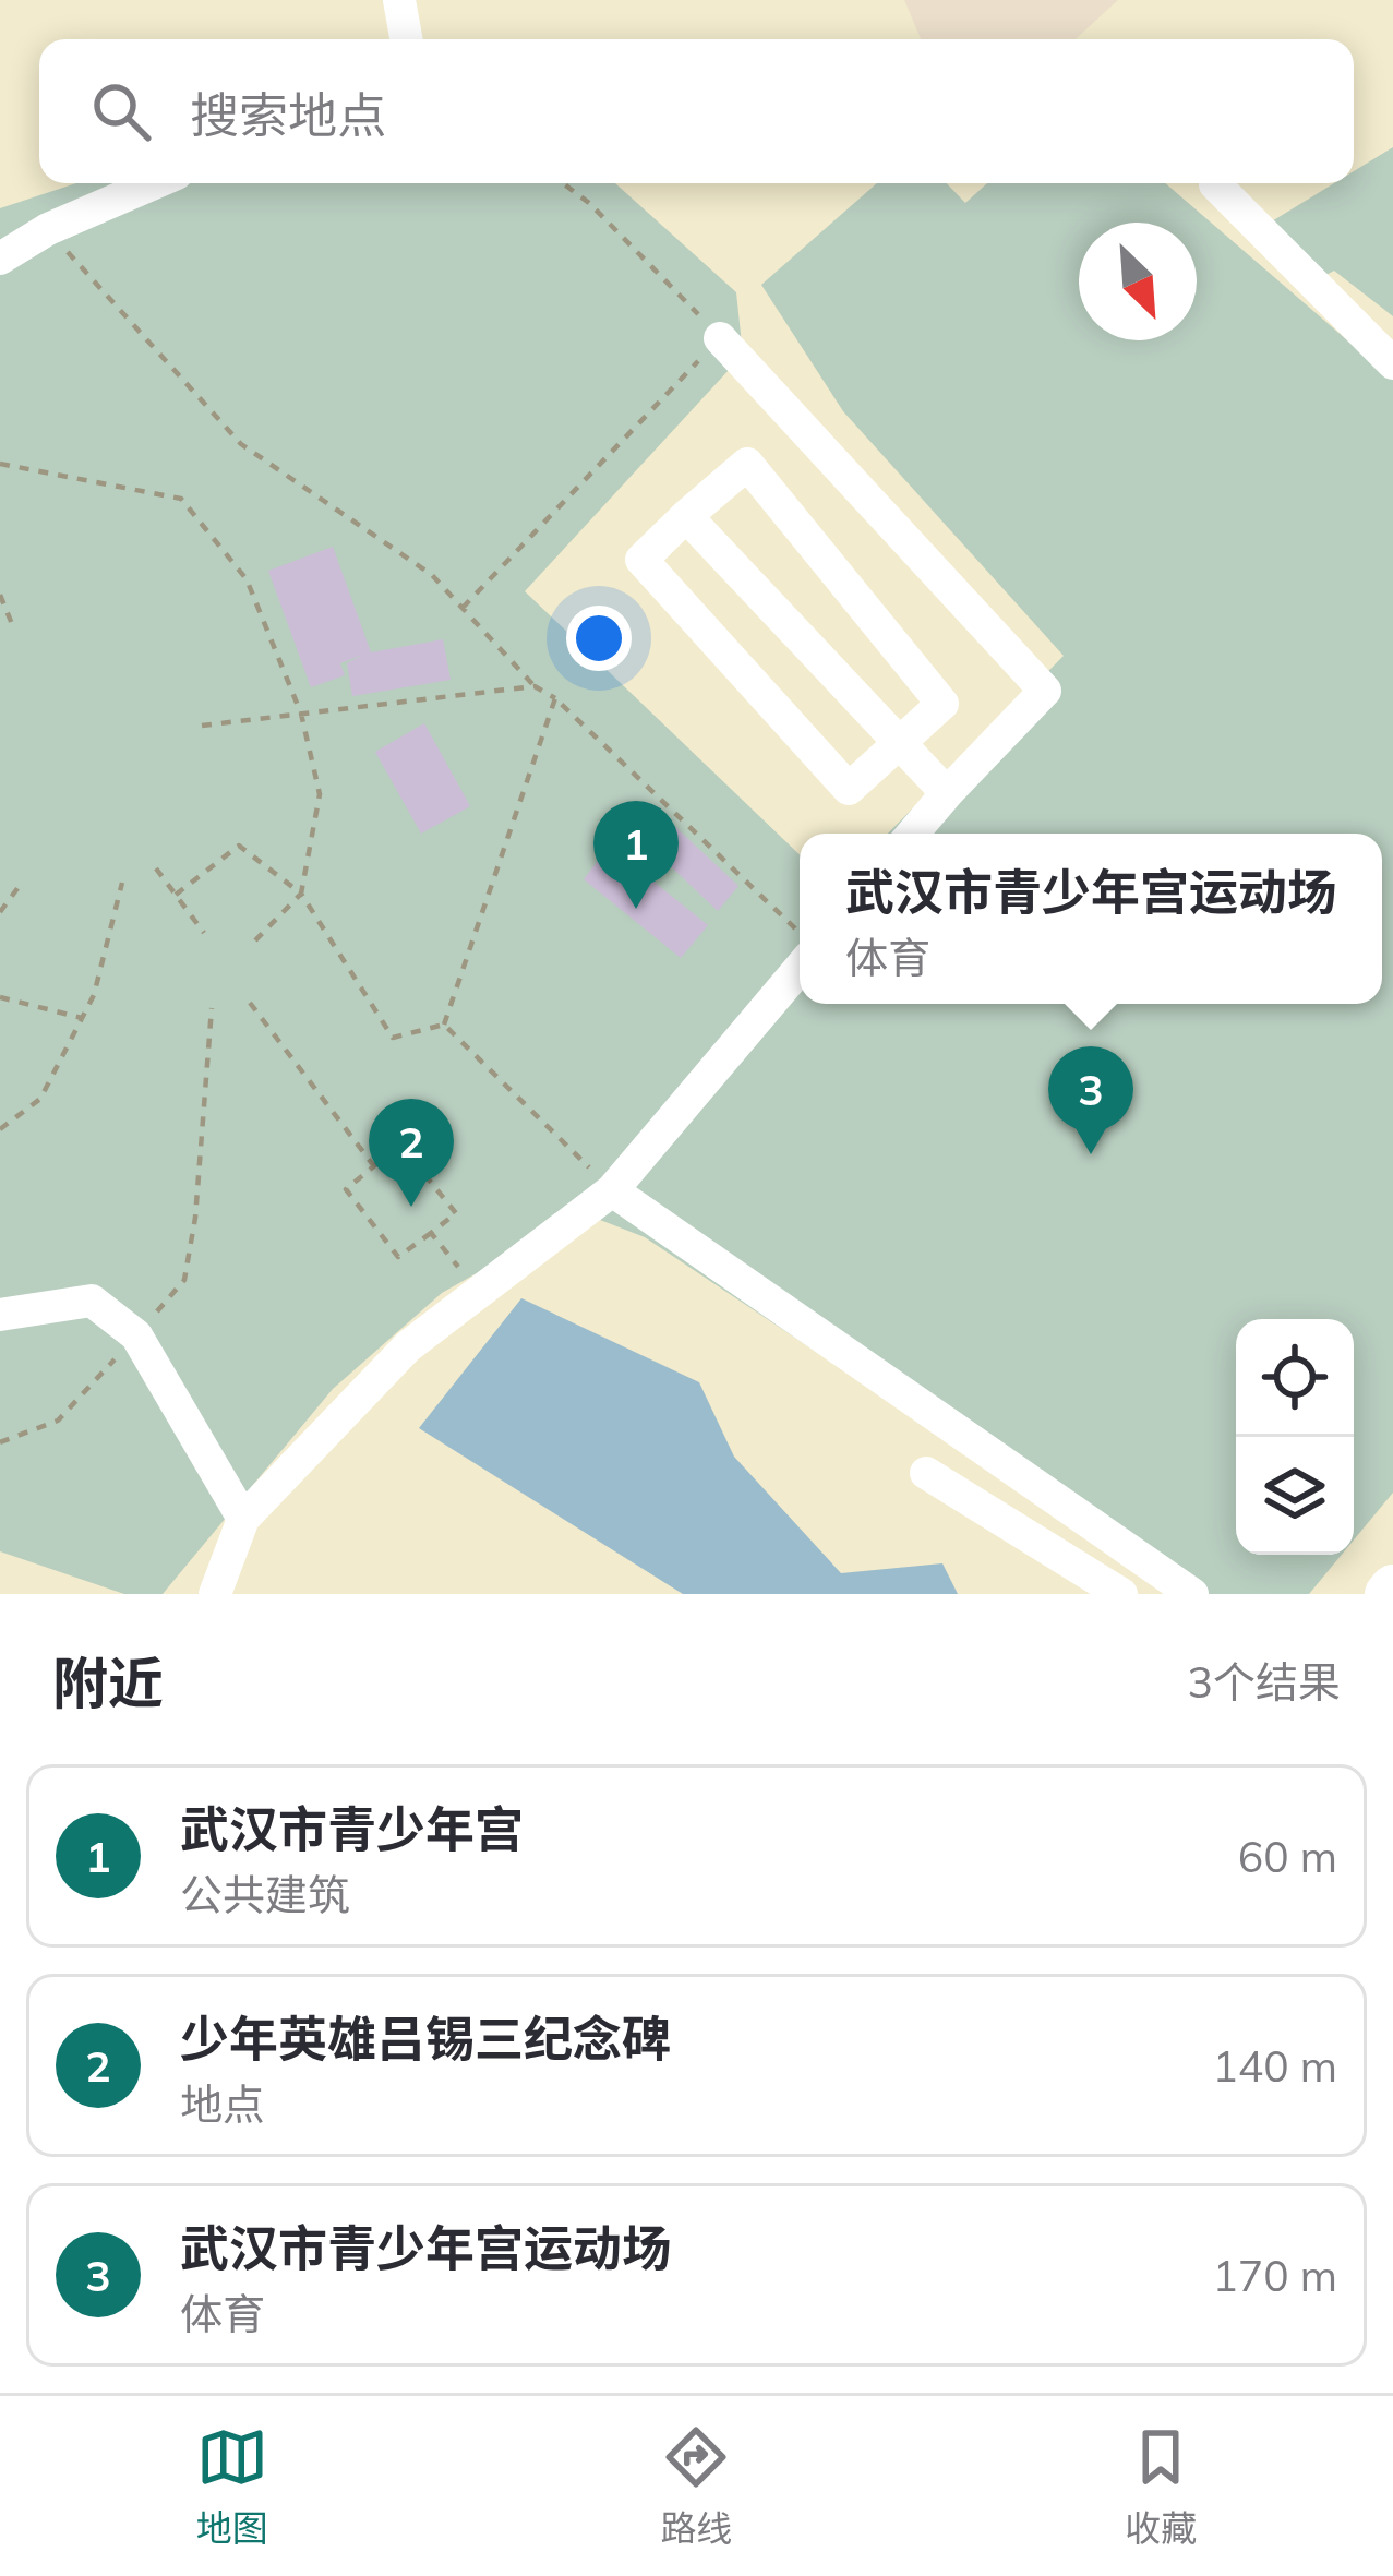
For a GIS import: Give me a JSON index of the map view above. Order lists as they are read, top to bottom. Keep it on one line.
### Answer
{"north":"bottom right","page":{"search":"搜索地点","pins":["1","3","2"],"popup":["武汉市青少年宫运动场","体育"],"heading":["附近","3个结果"],"list":[{"mark":"1","name":"武汉市青少年宫","note":"公共建筑","value":"60 m"},{"mark":"2","name":"少年英雄吕锡三纪念碑","note":"地点","value":"140 m"},{"mark":"3","name":"武汉市青少年宫运动场","note":"体育","value":"170 m"}],"nav":["地图","路线","收藏"]}}
